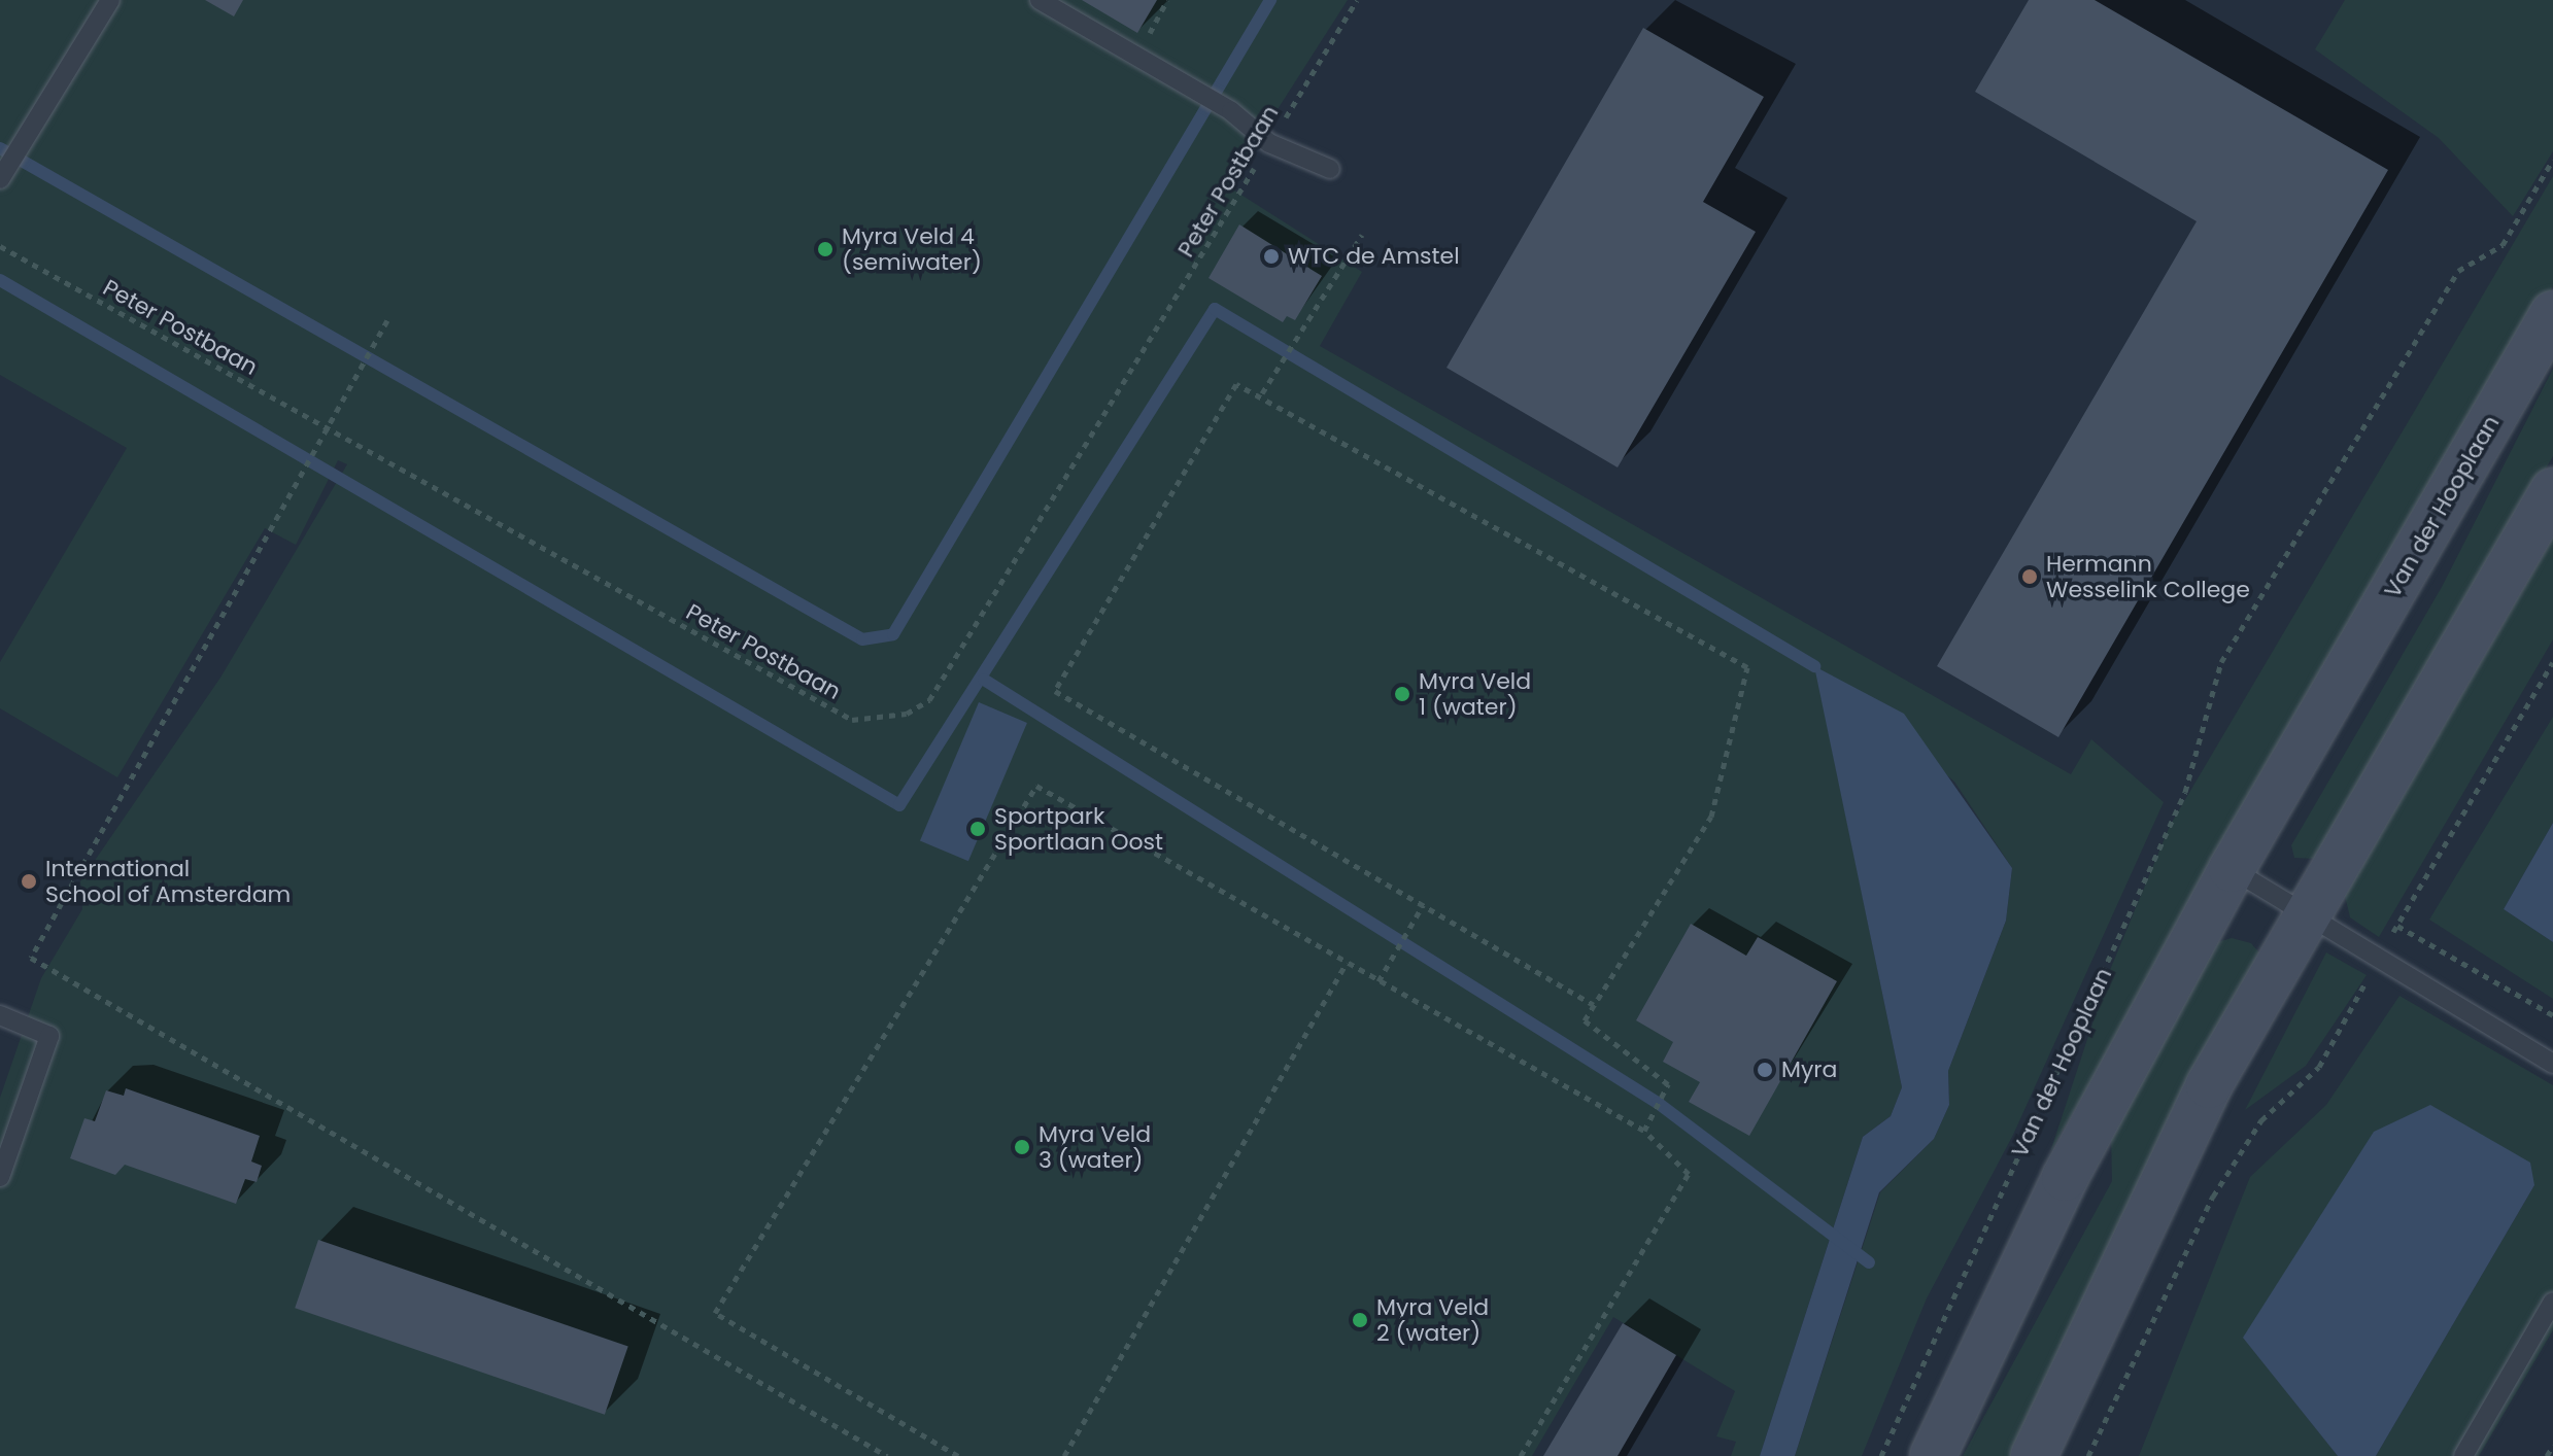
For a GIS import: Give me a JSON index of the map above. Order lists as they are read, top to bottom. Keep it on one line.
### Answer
{"streets":{"street":["Van der Hooplaan"],"path":["Peter Postbaan"]},"places":["Myra Veld 4 (semiwater)","WTC de Amstel","Hermann Wesselink College","Myra Veld 1 (water)","Sportpark Sportlaan Oost","International School of Amsterdam","Myra","Myra Veld 3 (water)","Myra Veld 2 (water)"]}
